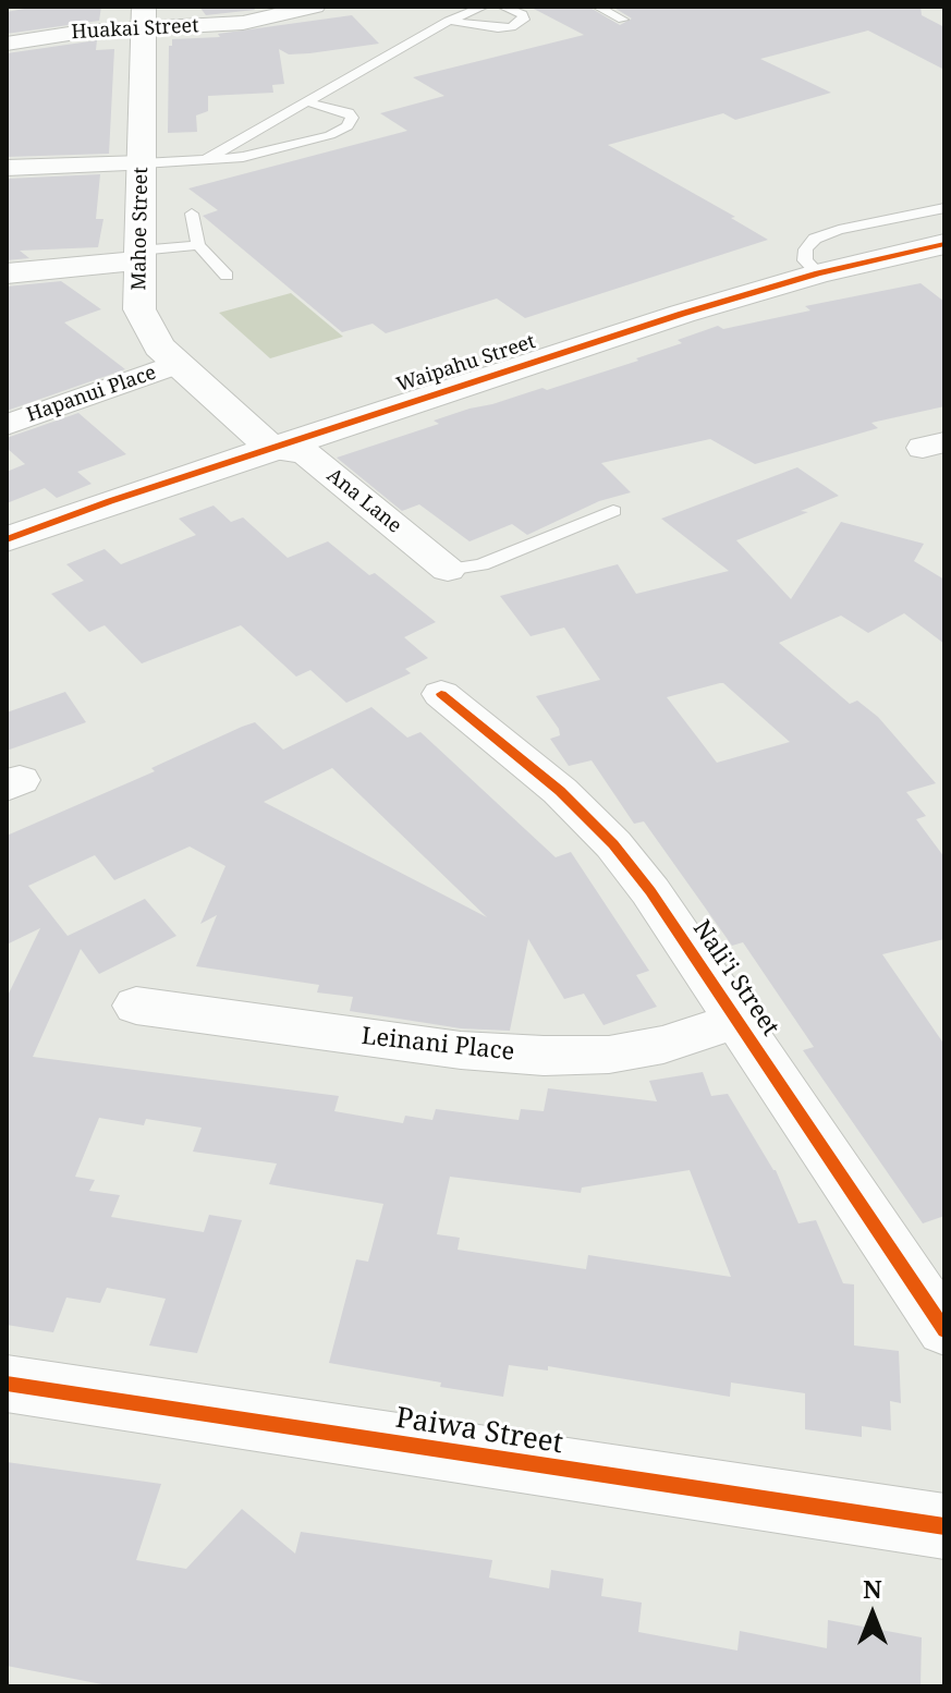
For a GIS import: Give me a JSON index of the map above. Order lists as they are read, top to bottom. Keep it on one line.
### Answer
{"streets":{"street":["Huakai Street","Mahoe Street","Waipahu Street","Hapanui Place","Ana Lane","Nali'i Street","Leinani Place","Paiwa Street"]},"crossings":[["Huakai Street","Mahoe Street"],["Mahoe Street","Waipahu Street"],["Mahoe Street","Hapanui Place"],["Mahoe Street","Ana Lane"],["Waipahu Street","Ana Lane"],["Nali'i Street","Leinani Place"]],"north":"top"}
